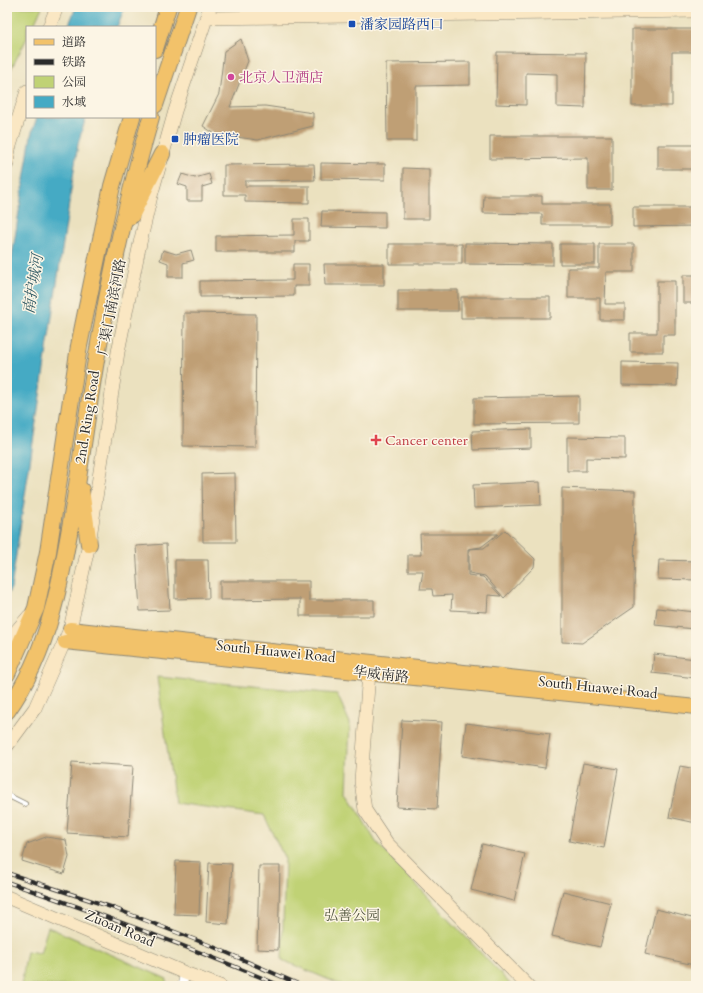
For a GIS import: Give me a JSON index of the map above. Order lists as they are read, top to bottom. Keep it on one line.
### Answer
{"streets":{"highway":["2nd. Ring Road"],"main road":["South Huawei Road","华威南路"],"street":["广渠门南滨河路","Zuoan Road"]},"crossings":[["广渠门南滨河路","South Huawei Road"],["广渠门南滨河路","华威南路"],["South Huawei Road","华威南路"]],"water":["南护城河"],"parks":["弘善公园"],"places":{"transit":["潘家园路西口","肿瘤医院"],"other":["北京人卫酒店"],"health":["Cancer center"]},"legend":["道路","铁路","公园","水域"]}
